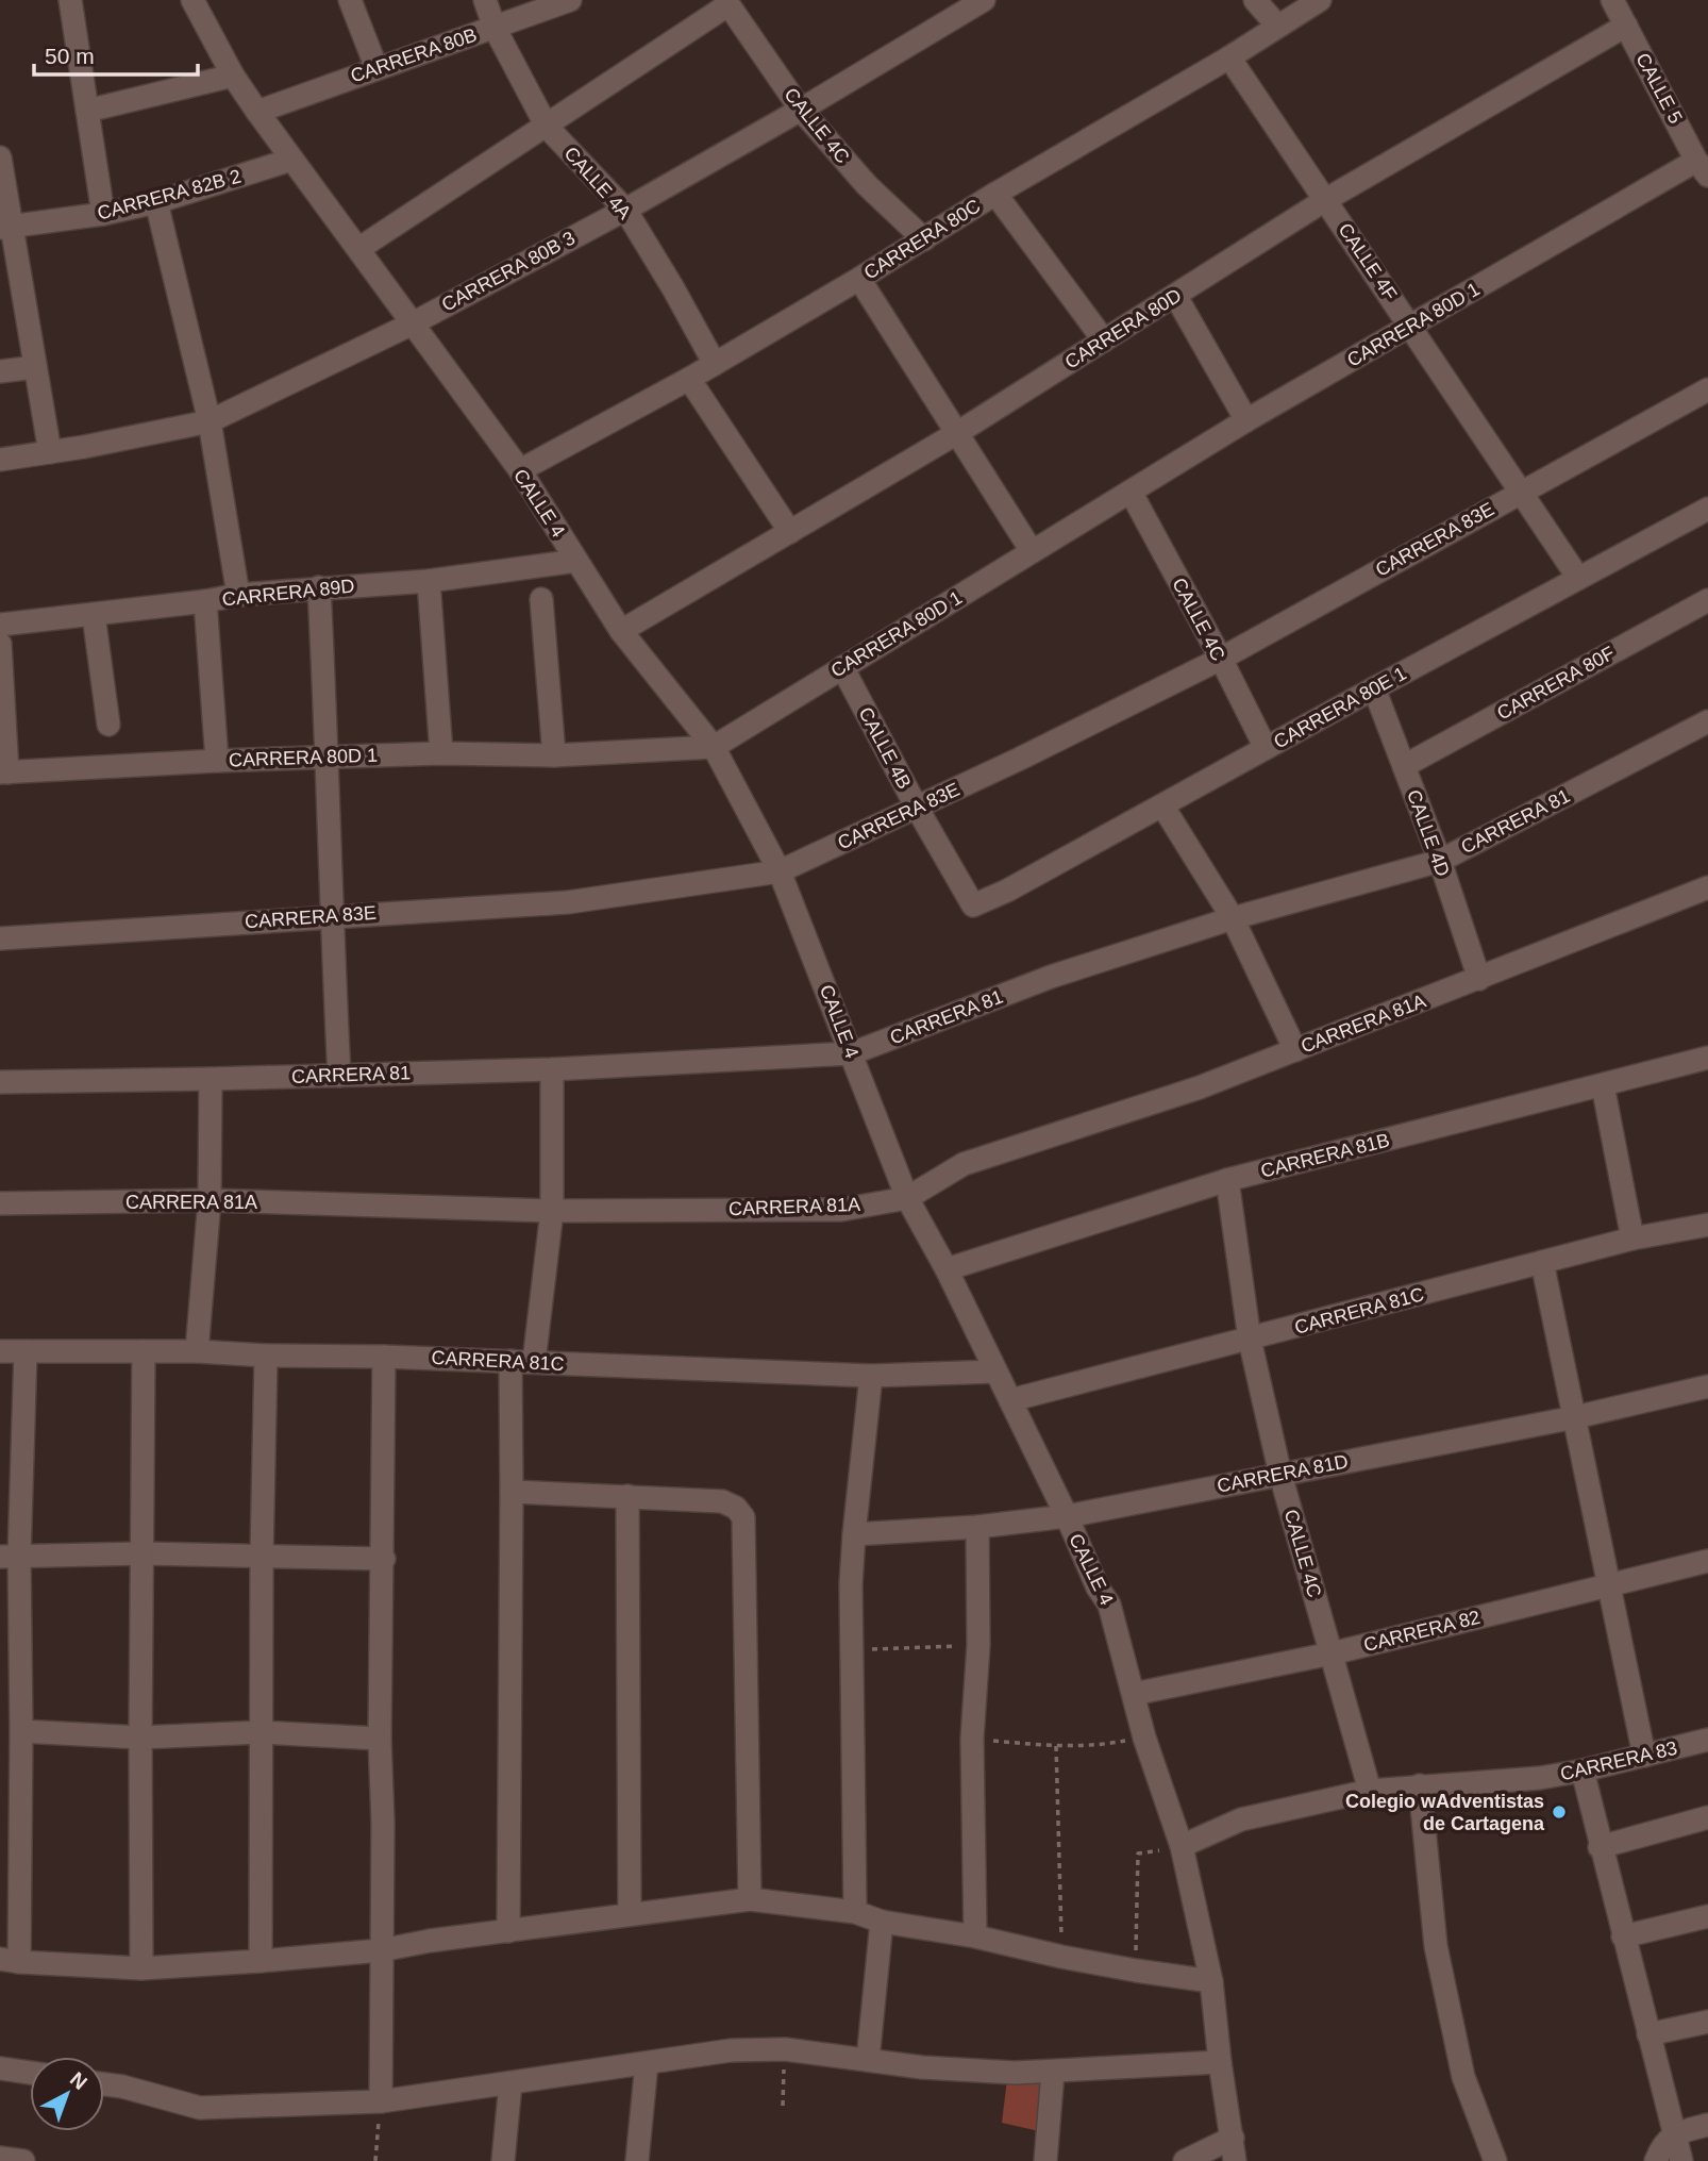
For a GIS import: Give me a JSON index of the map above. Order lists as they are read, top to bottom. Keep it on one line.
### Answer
{"streets":{"street":["CARRERA 80B","CALLE 5","CALLE 4C","CALLE 4A","CARRERA 82B 2","CARRERA 80C","CALLE 4F","CARRERA 80B 3","CARRERA 80D 1","CARRERA 80D","CALLE 4","CARRERA 83E","CARRERA 89D","CARRERA 80F","CARRERA 80E 1","CALLE 4B","CARRERA 81","CALLE 4D","CARRERA 81A","CARRERA 81B","CARRERA 81C","CARRERA 81D","CARRERA 82","CARRERA 83"]},"crossings":[["CARRERA 80B","CALLE 4A"],["CARRERA 80B","CALLE 4"],["CALLE 5","CARRERA 80D 1"],["CALLE 5","CARRERA 80D"],["CALLE 4C","CARRERA 80C"],["CALLE 4C","CARRERA 80B 3"],["CALLE 4C","CARRERA 80D 1"],["CALLE 4C","CARRERA 83E"],["CALLE 4C","CARRERA 80E 1"],["CALLE 4C","CARRERA 81B"],["CALLE 4C","CARRERA 81C"],["CALLE 4C","CARRERA 81D"],["CALLE 4C","CARRERA 82"],["CALLE 4C","CARRERA 83"],["CALLE 4A","CARRERA 80C"],["CALLE 4A","CARRERA 80B 3"],["CARRERA 82B 2","CALLE 4"],["CARRERA 80C","CALLE 4F"],["CARRERA 80C","CALLE 4"],["CALLE 4F","CARRERA 80D 1"],["CALLE 4F","CARRERA 80D"],["CALLE 4F","CARRERA 83E"],["CALLE 4F","CARRERA 80E 1"],["CARRERA 80B 3","CALLE 4"],["CARRERA 80D 1","CALLE 4"],["CARRERA 80D 1","CALLE 4B"],["CARRERA 80D","CALLE 4"],["CALLE 4","CARRERA 83E"],["CALLE 4","CARRERA 89D"],["CALLE 4","CARRERA 81"],["CALLE 4","CARRERA 81A"],["CALLE 4","CARRERA 81B"],["CALLE 4","CARRERA 81C"],["CALLE 4","CARRERA 81D"],["CALLE 4","CARRERA 82"],["CALLE 4","CARRERA 83"],["CARRERA 83E","CALLE 4B"],["CARRERA 80F","CALLE 4D"],["CARRERA 80E 1","CALLE 4B"],["CARRERA 80E 1","CALLE 4D"],["CARRERA 81","CALLE 4D"],["CALLE 4D","CARRERA 81A"]],"places":["Colegio wAdventistas de Cartagena"],"scale_bar":"50 m","north":"top right"}
